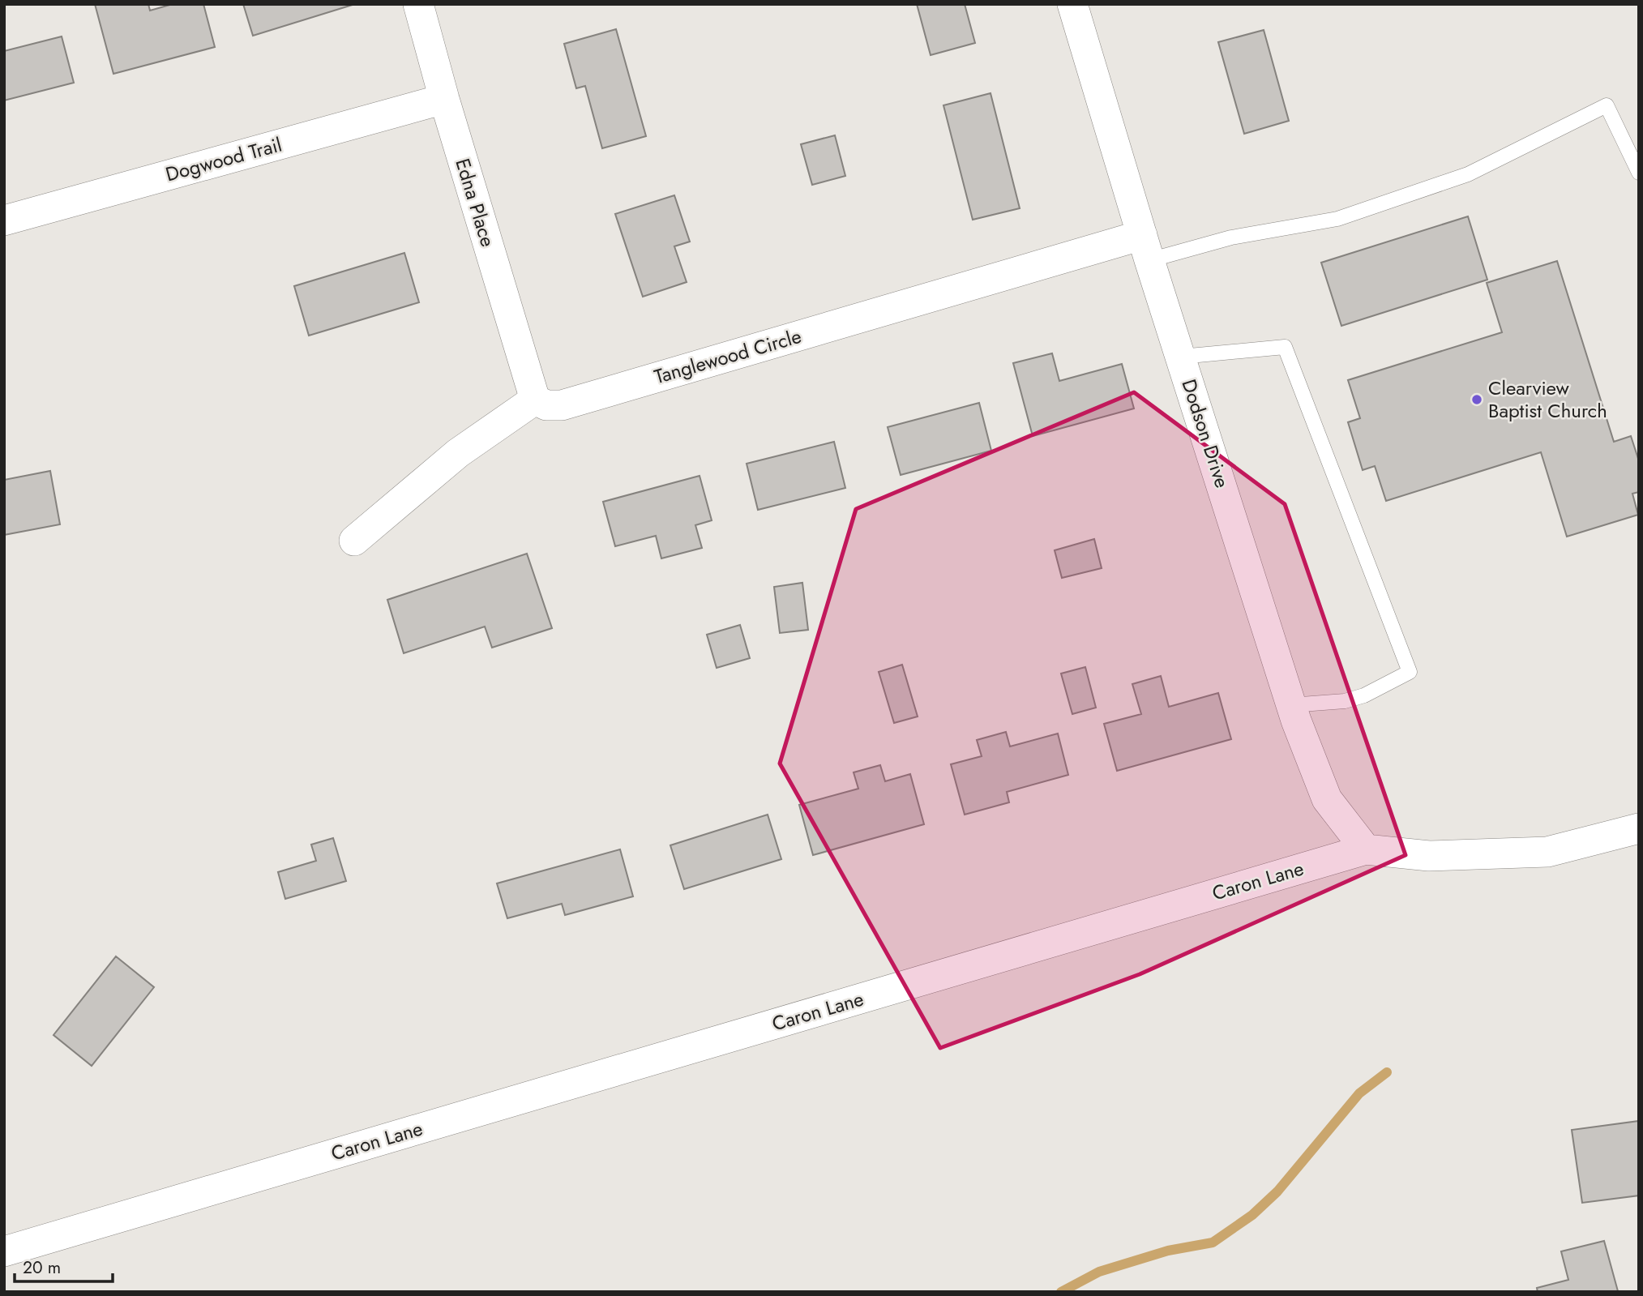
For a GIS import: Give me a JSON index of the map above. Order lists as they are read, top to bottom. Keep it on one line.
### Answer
{"streets":{"street":["Dogwood Trail","Edna Place","Tanglewood Circle","Dodson Drive","Caron Lane"]},"crossings":[["Dogwood Trail","Edna Place"],["Edna Place","Tanglewood Circle"],["Tanglewood Circle","Dodson Drive"],["Dodson Drive","Caron Lane"]],"places":["Clearview Baptist Church"],"scale_bar":"20 m"}
